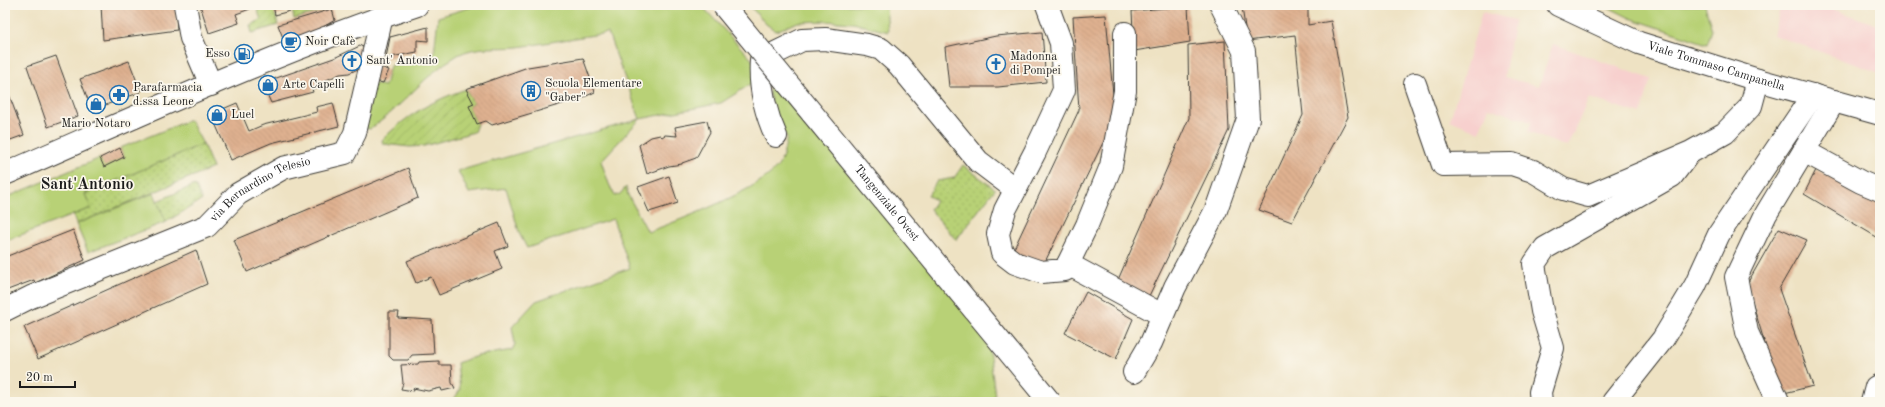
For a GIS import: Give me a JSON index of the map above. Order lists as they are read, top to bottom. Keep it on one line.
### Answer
{"streets":{"main road":["Viale Tommaso Campanella","via Bernardino Telesio","Tangenziale Ovest"]},"districts":["Sant'Antonio"],"places":{"cafe":["Noir Cafè"],"fuel station":["Esso"],"church":["Sant' Antonio","Madonna di Pompei"],"shop":["Arte Capelli","Mario Notaro","Luel"],"building":["Scuola Elementare \"Gaber\""],"pharmacy":["Parafarmacia d.ssa Leone"]},"scale_bar":"20 m"}
